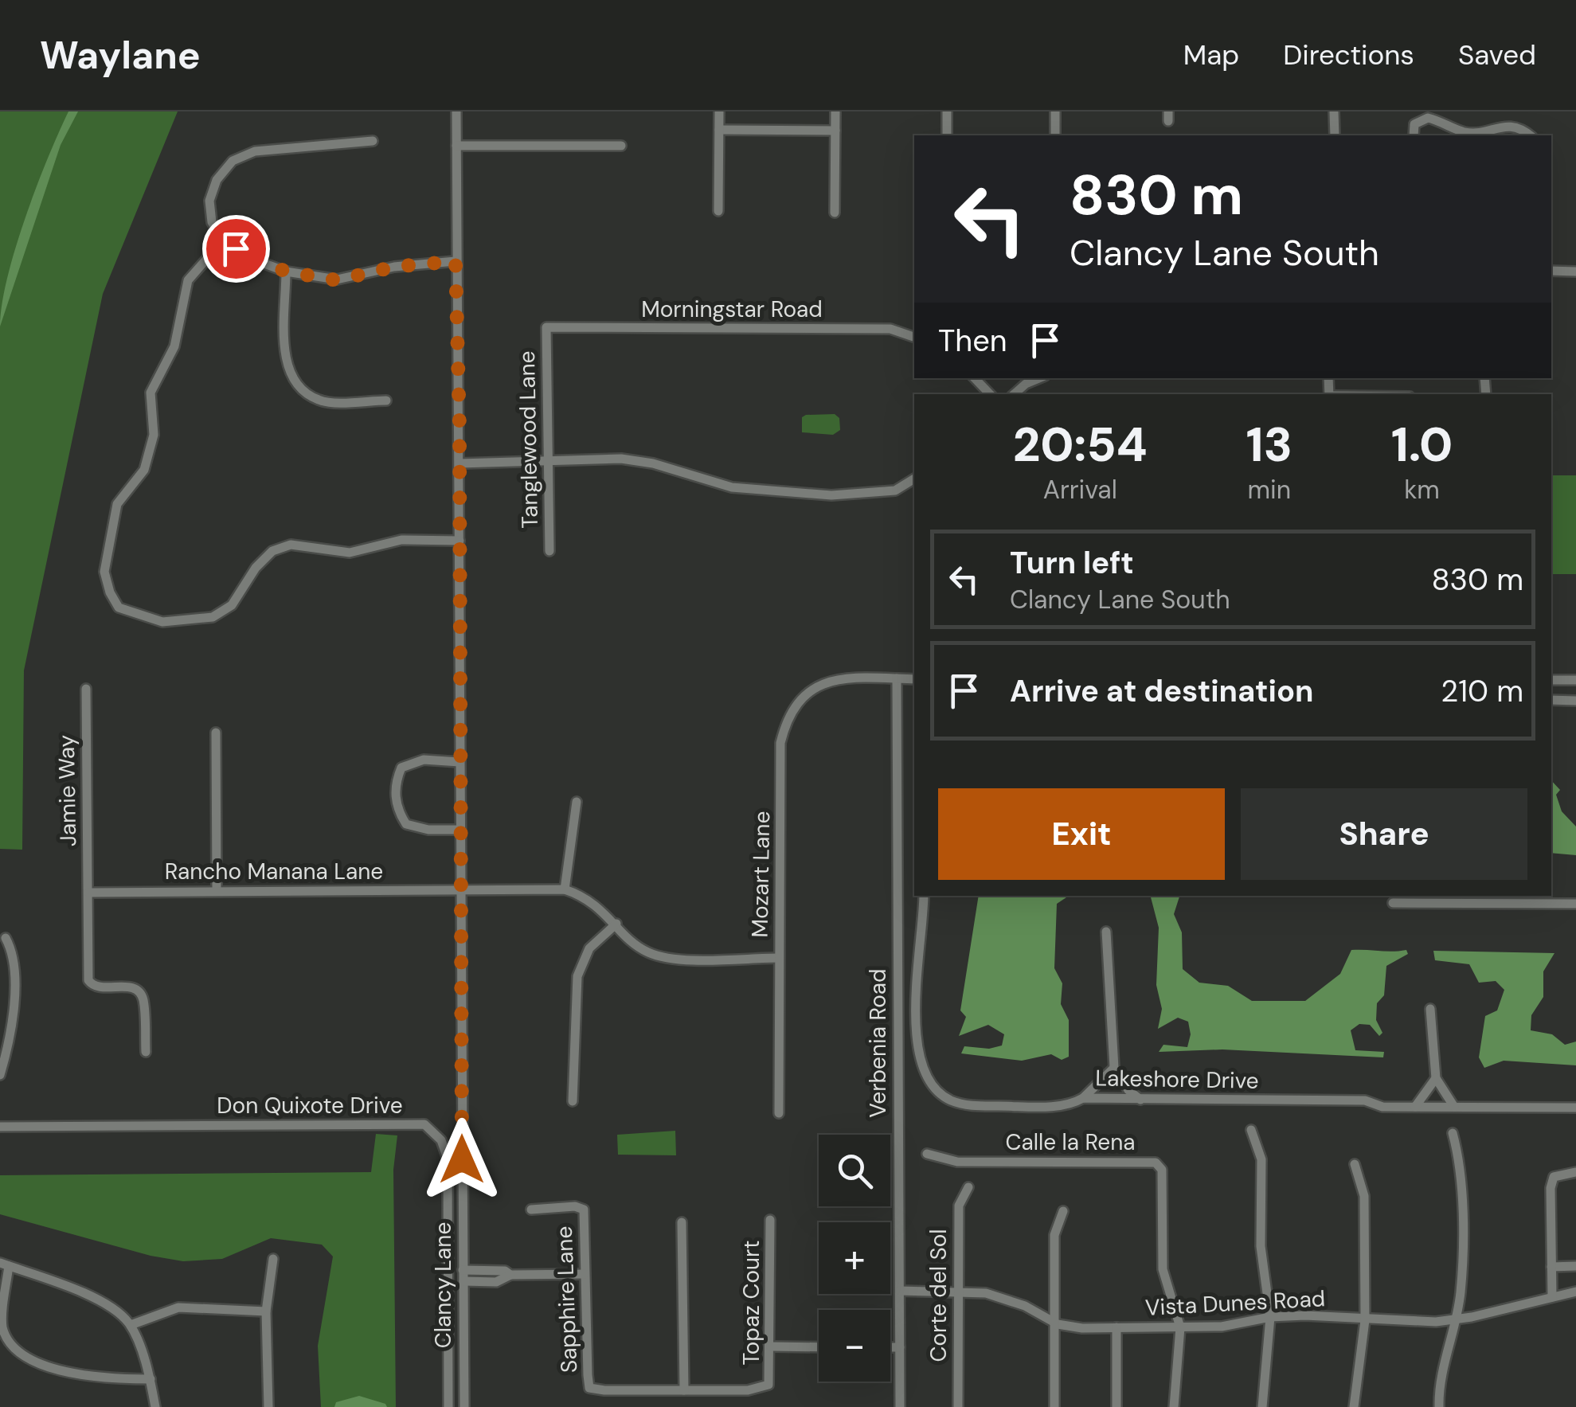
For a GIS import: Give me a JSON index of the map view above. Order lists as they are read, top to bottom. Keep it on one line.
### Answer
{"streets":{"street":["Morningstar Road","Tanglewood Lane","Jamie Way","Rancho Manana Lane","Mozart Lane","Verbenia Road","Lakeshore Drive","Don Quixote Drive","Calle la Rena","Clancy Lane","Corte del Sol","Sapphire Lane","Topaz Court","Vista Dunes Road"]},"crossings":[["Morningstar Road","Tanglewood Lane"],["Jamie Way","Rancho Manana Lane"],["Rancho Manana Lane","Clancy Lane"],["Mozart Lane","Verbenia Road"],["Verbenia Road","Vista Dunes Road"],["Calle la Rena","Vista Dunes Road"],["Corte del Sol","Vista Dunes Road"],["Sapphire Lane","Topaz Court"]],"page":{"header":"Waylane","nav":["Map","Directions","Saved"],"turn":["830 m","Clancy Lane South"],"then":"Then","eta":["20:54","Arrival","13","min","1.0","km"],"list":[{"name":"Turn left","note":"Clancy Lane South","value":"830 m"},{"name":"Arrive at destination","value":"210 m"}],"buttons":["Exit","Share"],"map_buttons":["+","−"]}}
